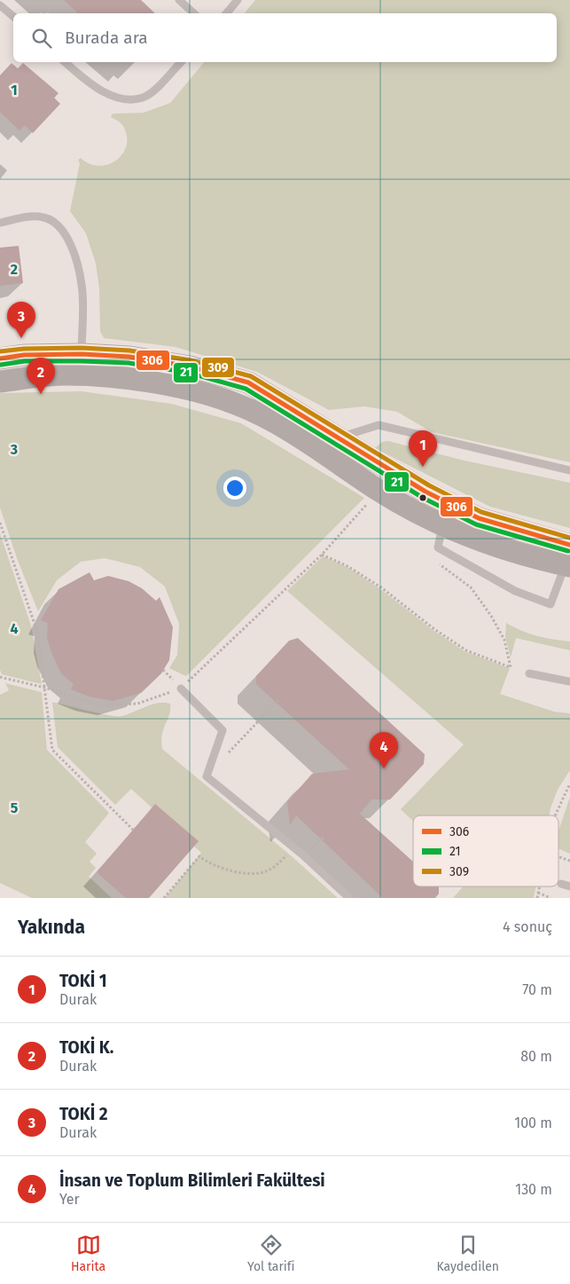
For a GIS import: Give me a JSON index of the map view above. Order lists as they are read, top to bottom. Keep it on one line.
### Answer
{"lines":["transit line 309","transit line 306","transit line 21"],"legend":["306","21","309"],"page":{"search":"Burada ara","pins":["3","2","1","4"],"heading":["Yakında","4 sonuç"],"list":[{"mark":"1","name":"TOKİ 1","note":"Durak","value":"70 m"},{"mark":"2","name":"TOKİ K.","note":"Durak","value":"80 m"},{"mark":"3","name":"TOKİ 2","note":"Durak","value":"100 m"},{"mark":"4","name":"İnsan ve Toplum Bilimleri Fakültesi","note":"Yer","value":"130 m"}],"nav":["Harita","Yol tarifi","Kaydedilen"]},"grid":{"rows":["1","2","3","4","5"]}}
